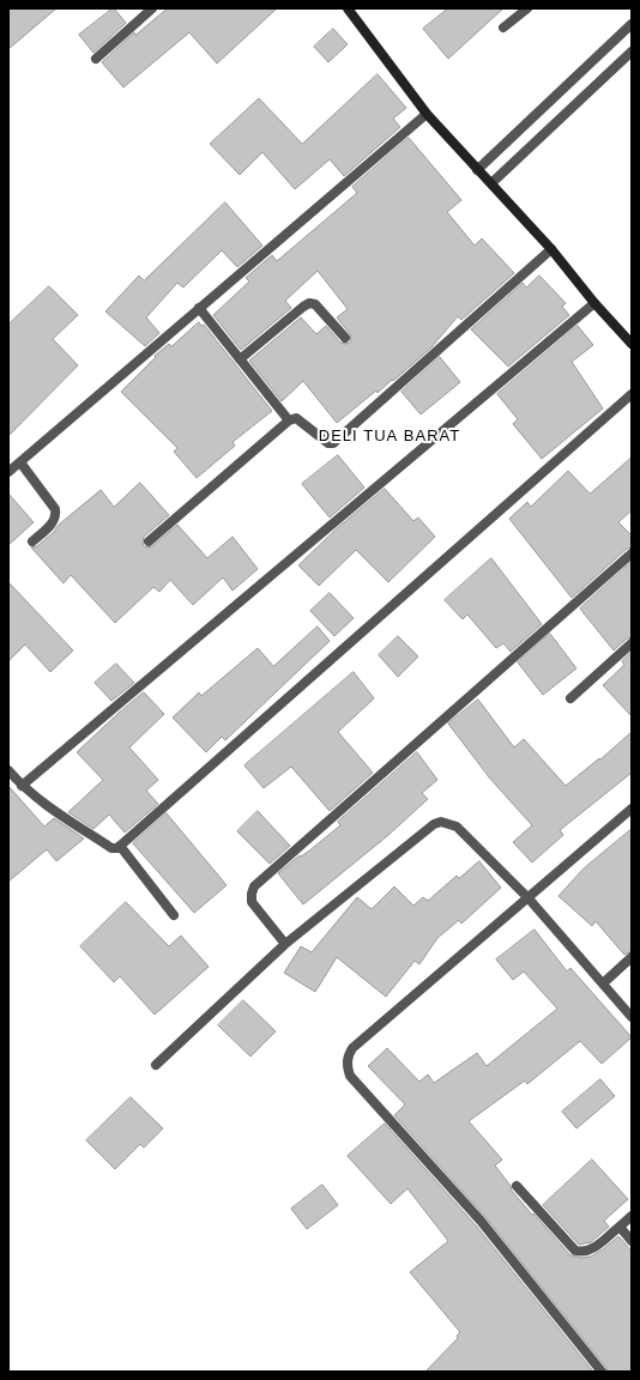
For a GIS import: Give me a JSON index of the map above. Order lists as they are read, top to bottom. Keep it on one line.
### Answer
{"districts":["DELI TUA BARAT"]}
